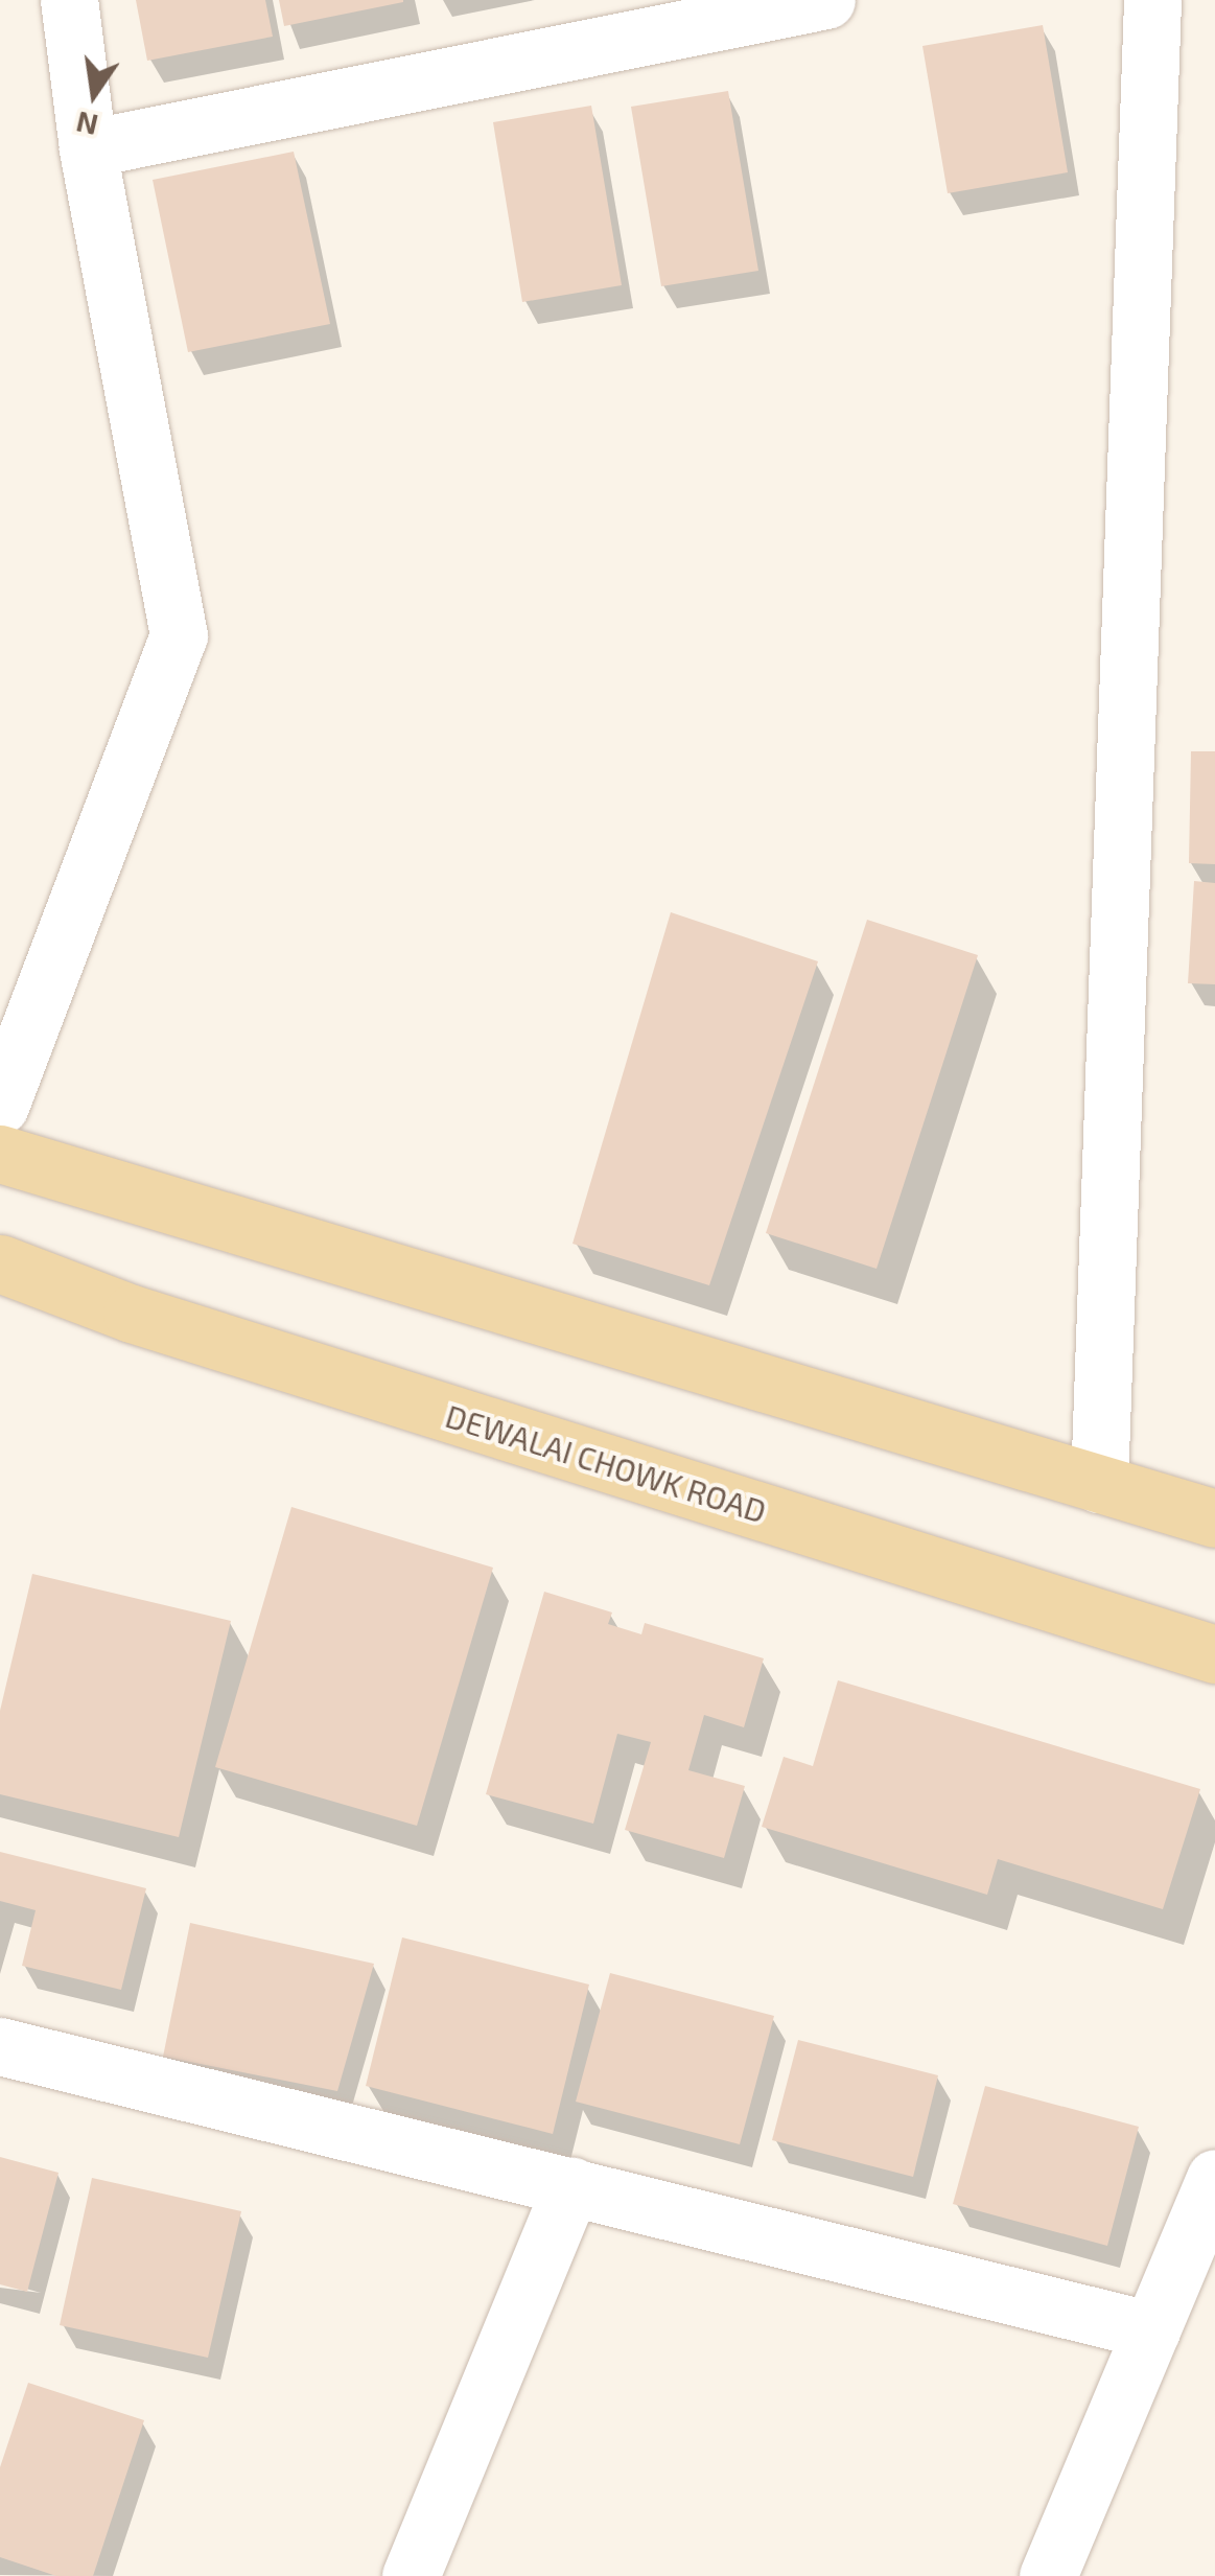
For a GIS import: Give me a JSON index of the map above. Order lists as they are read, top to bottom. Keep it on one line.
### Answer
{"streets":{"main road":["DEWALAI CHOWK ROAD"]},"north":"bottom"}
